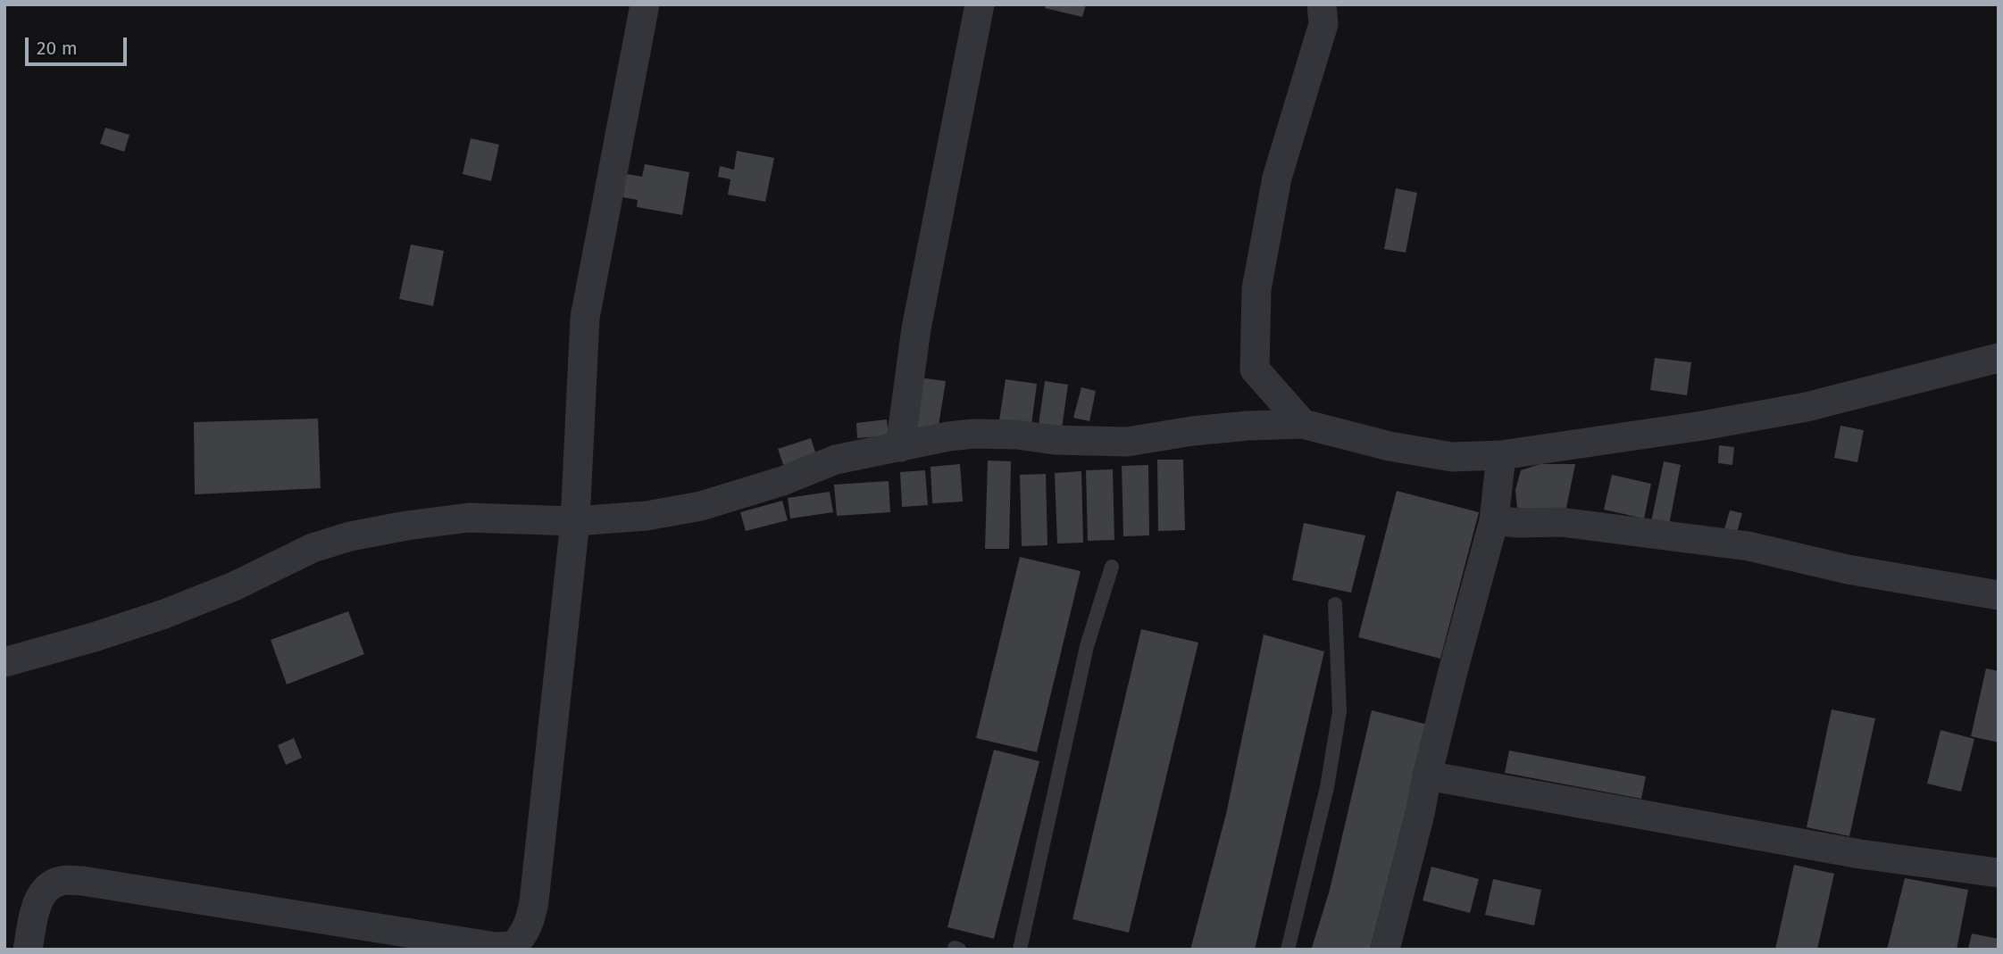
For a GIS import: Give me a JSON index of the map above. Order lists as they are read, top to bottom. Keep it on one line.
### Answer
{"scale_bar":"20 m"}
